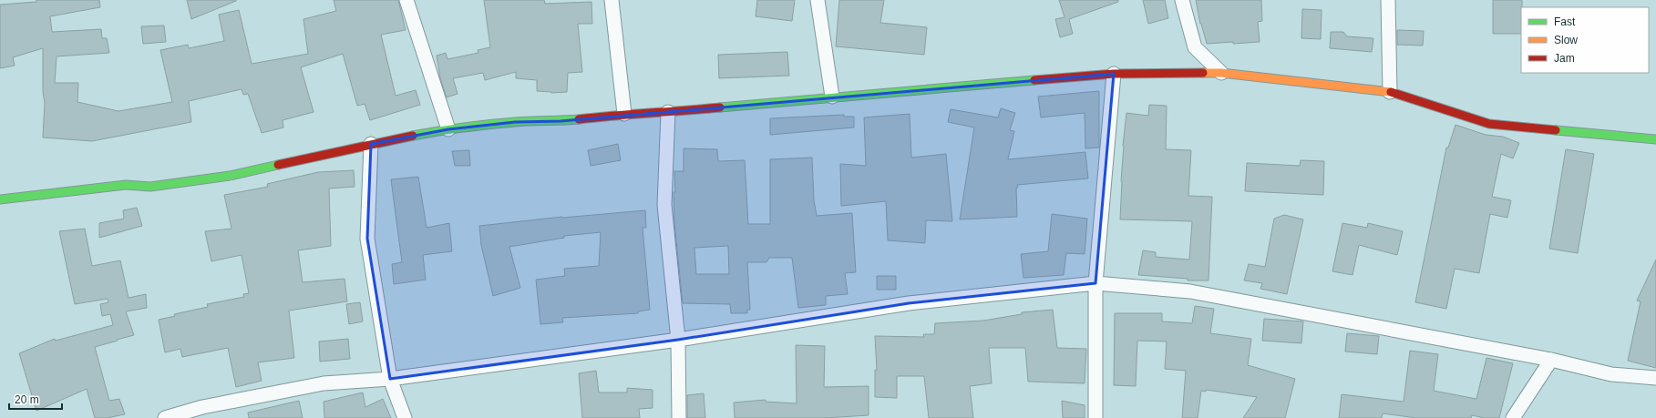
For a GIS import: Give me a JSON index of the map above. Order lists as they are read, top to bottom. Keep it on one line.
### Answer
{"legend":["Fast","Slow","Jam"],"scale_bar":"20 m"}
